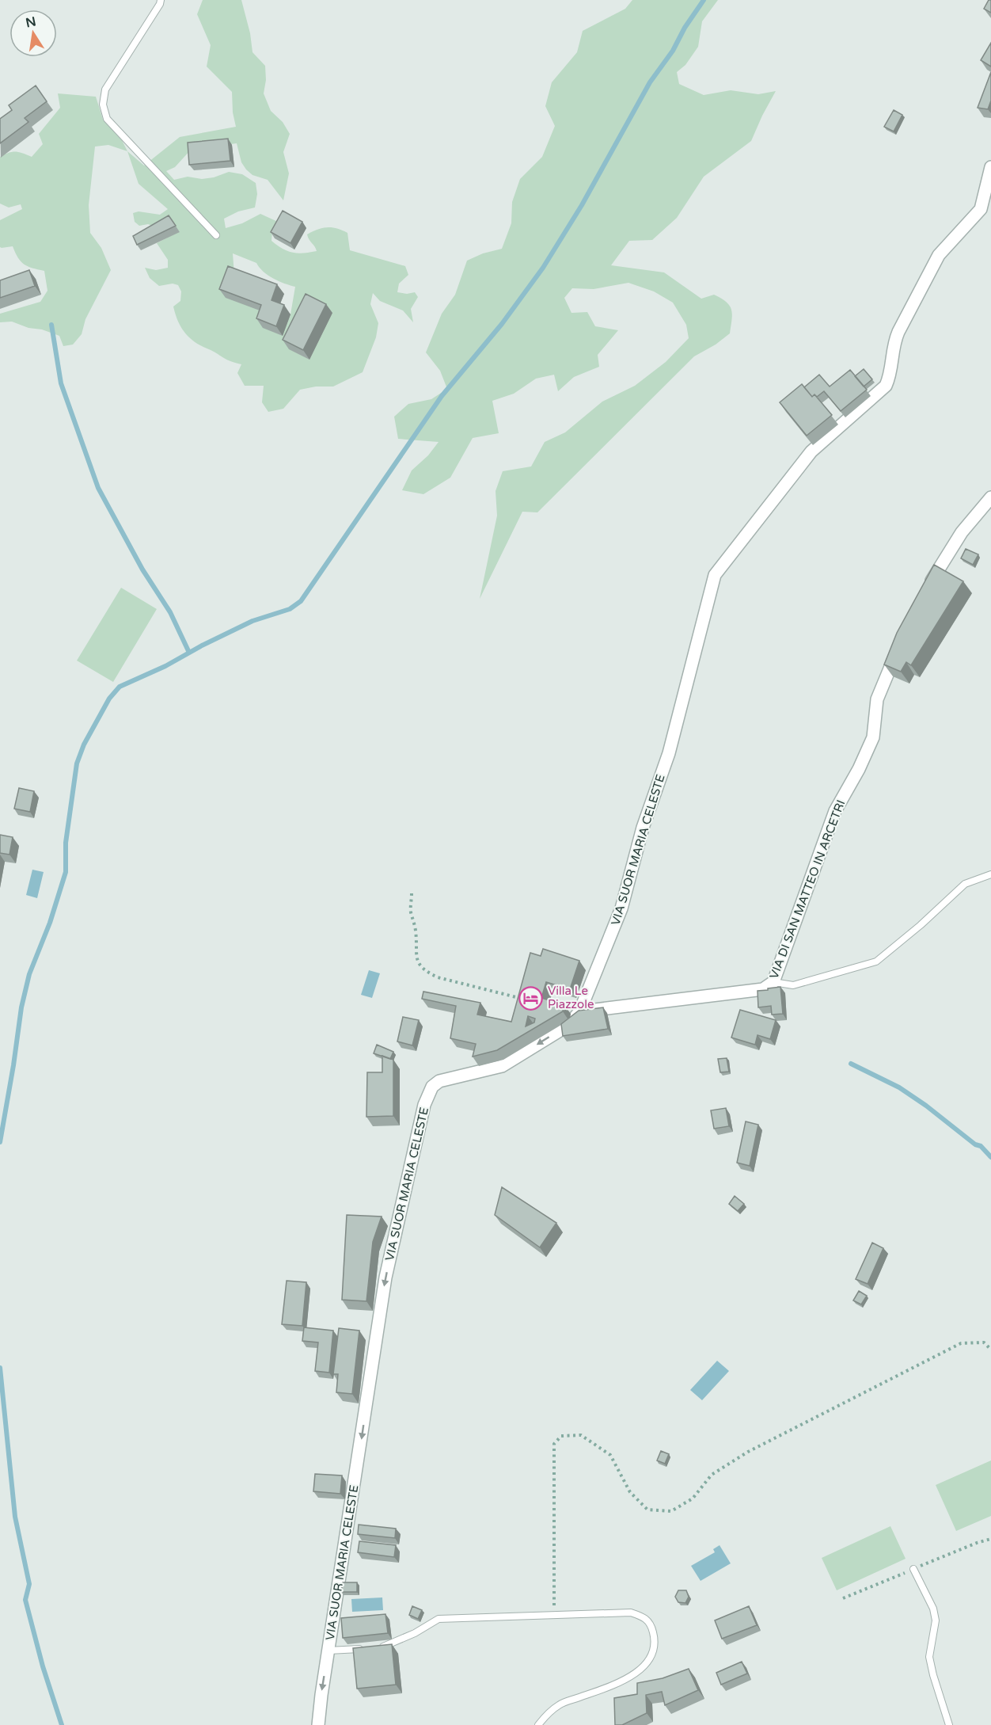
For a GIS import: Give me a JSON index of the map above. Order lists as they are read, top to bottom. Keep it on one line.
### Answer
{"streets":{"street":["VIA SUOR MARIA CELESTE","VIA DI SAN MATTEO IN ARCETRI"]},"crossings":[["VIA SUOR MARIA CELESTE","VIA DI SAN MATTEO IN ARCETRI"]],"one_way":["VIA SUOR MARIA CELESTE"],"places":{"hotel":["Villa Le Piazzole"]},"north":"top"}
